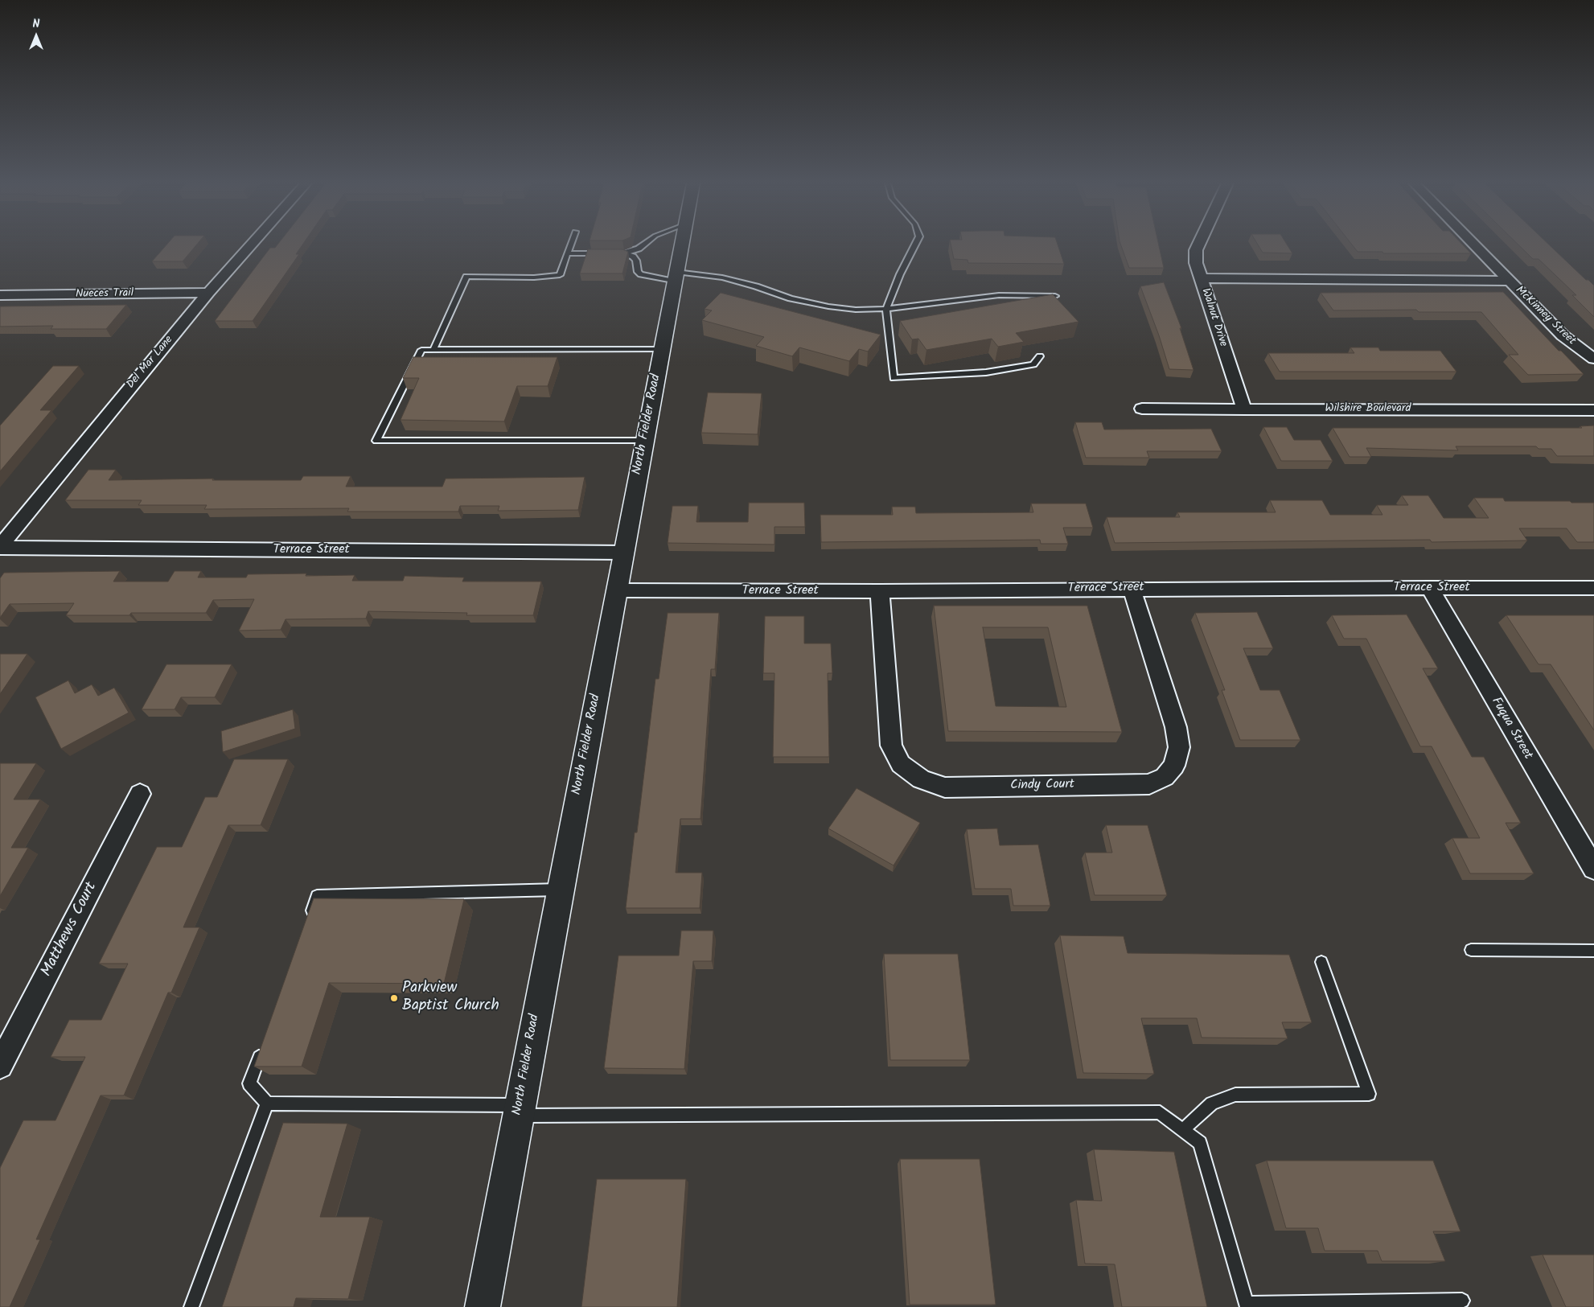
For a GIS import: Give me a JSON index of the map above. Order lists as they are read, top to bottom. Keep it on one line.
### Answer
{"streets":{"main road":["North Fielder Road"],"street":["Nueces Trail","McKinney Street","Walnut Drive","Del Mar Lane","Wilshire Boulevard","Terrace Street","Fuqua Street","Cindy Court","Matthews Court"]},"crossings":[["Nueces Trail","Del Mar Lane"],["Walnut Drive","Wilshire Boulevard"],["Del Mar Lane","Terrace Street"],["North Fielder Road","Terrace Street"],["Terrace Street","Fuqua Street"],["Terrace Street","Cindy Court"]],"places":["Parkview Baptist Church"],"north":"top"}
